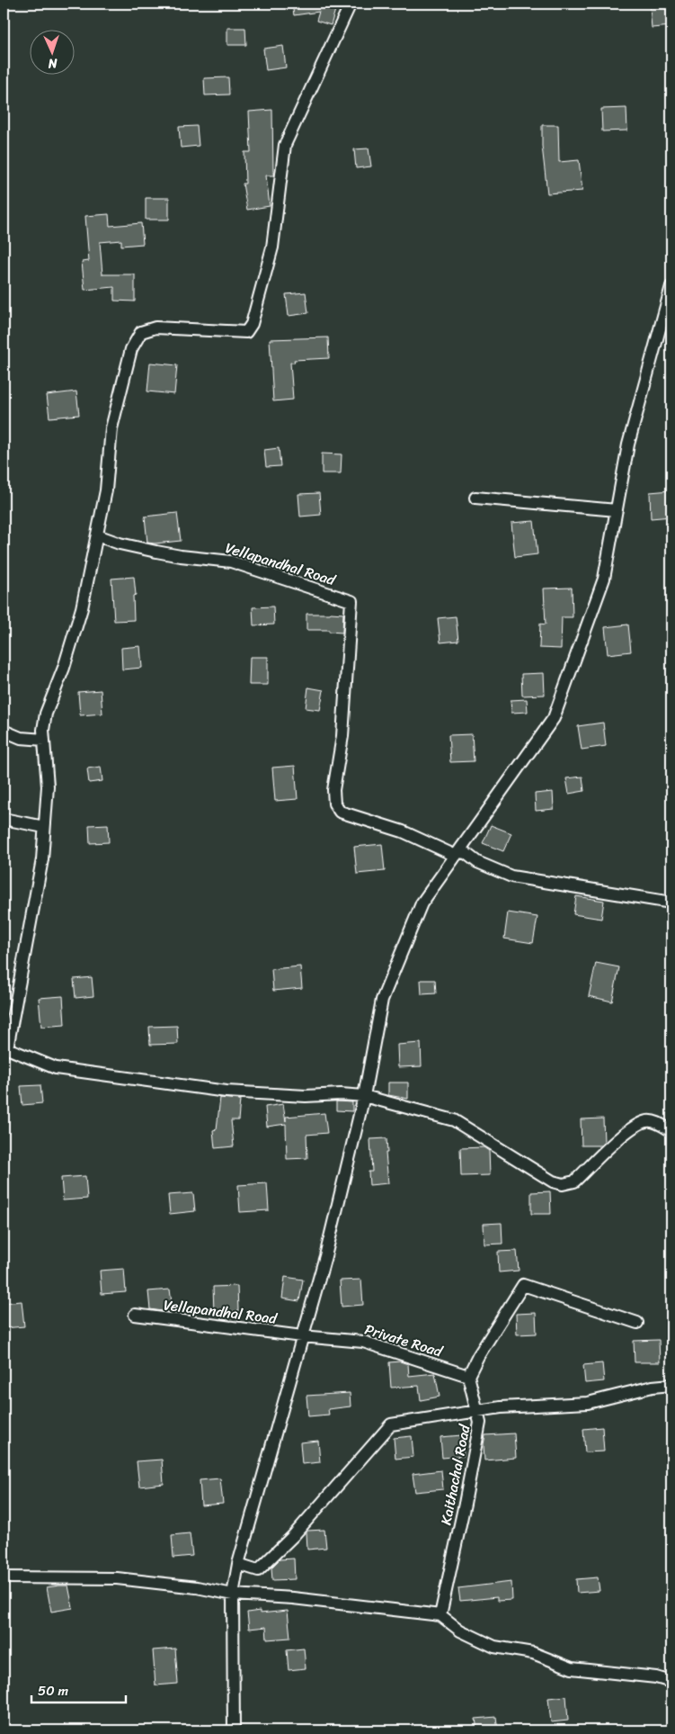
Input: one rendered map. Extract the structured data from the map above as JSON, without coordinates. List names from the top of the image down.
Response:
{
  "streets": {
    "street": ["Vellapandhal Road", "Private Road", "Kaithachal Road"]
  },
  "crossings": [
    ["Vellapandhal Road", "Private Road"],
    ["Private Road", "Kaithachal Road"]
  ],
  "scale_bar": "50 m",
  "north": "bottom"
}
